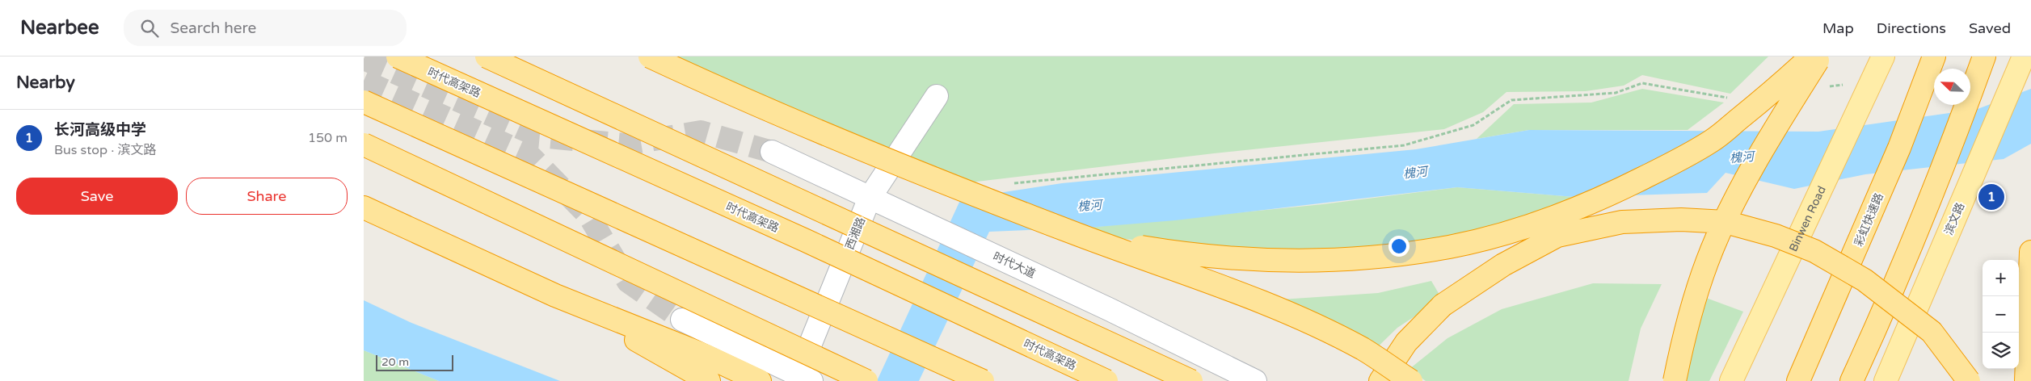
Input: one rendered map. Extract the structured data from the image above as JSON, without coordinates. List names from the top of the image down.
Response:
{
  "streets": {
    "highway": ["时代高架路", "彩虹快速路"],
    "main road": [
      "Binwen Road",
      "滨文路",
      "西湘路",
      "时代大道"
    ]
  },
  "crossings": [
    ["西湘路", "时代大道"]
  ],
  "water": ["槐河"],
  "scale_bar": "20 m",
  "north": "top left",
  "page": {
    "header": "Nearbee",
    "search": "Search here",
    "nav": ["Map", "Directions", "Saved"],
    "heading": "Nearby",
    "list": [
      {
        "mark": "1",
        "name": "长河高级中学",
        "note": "Bus stop · 滨文路",
        "value": "150 m"
      }
    ],
    "buttons": ["Save", "Share"],
    "pins": "1",
    "map_buttons": ["+", "−"],
    "scale": "20 m"
  }
}
